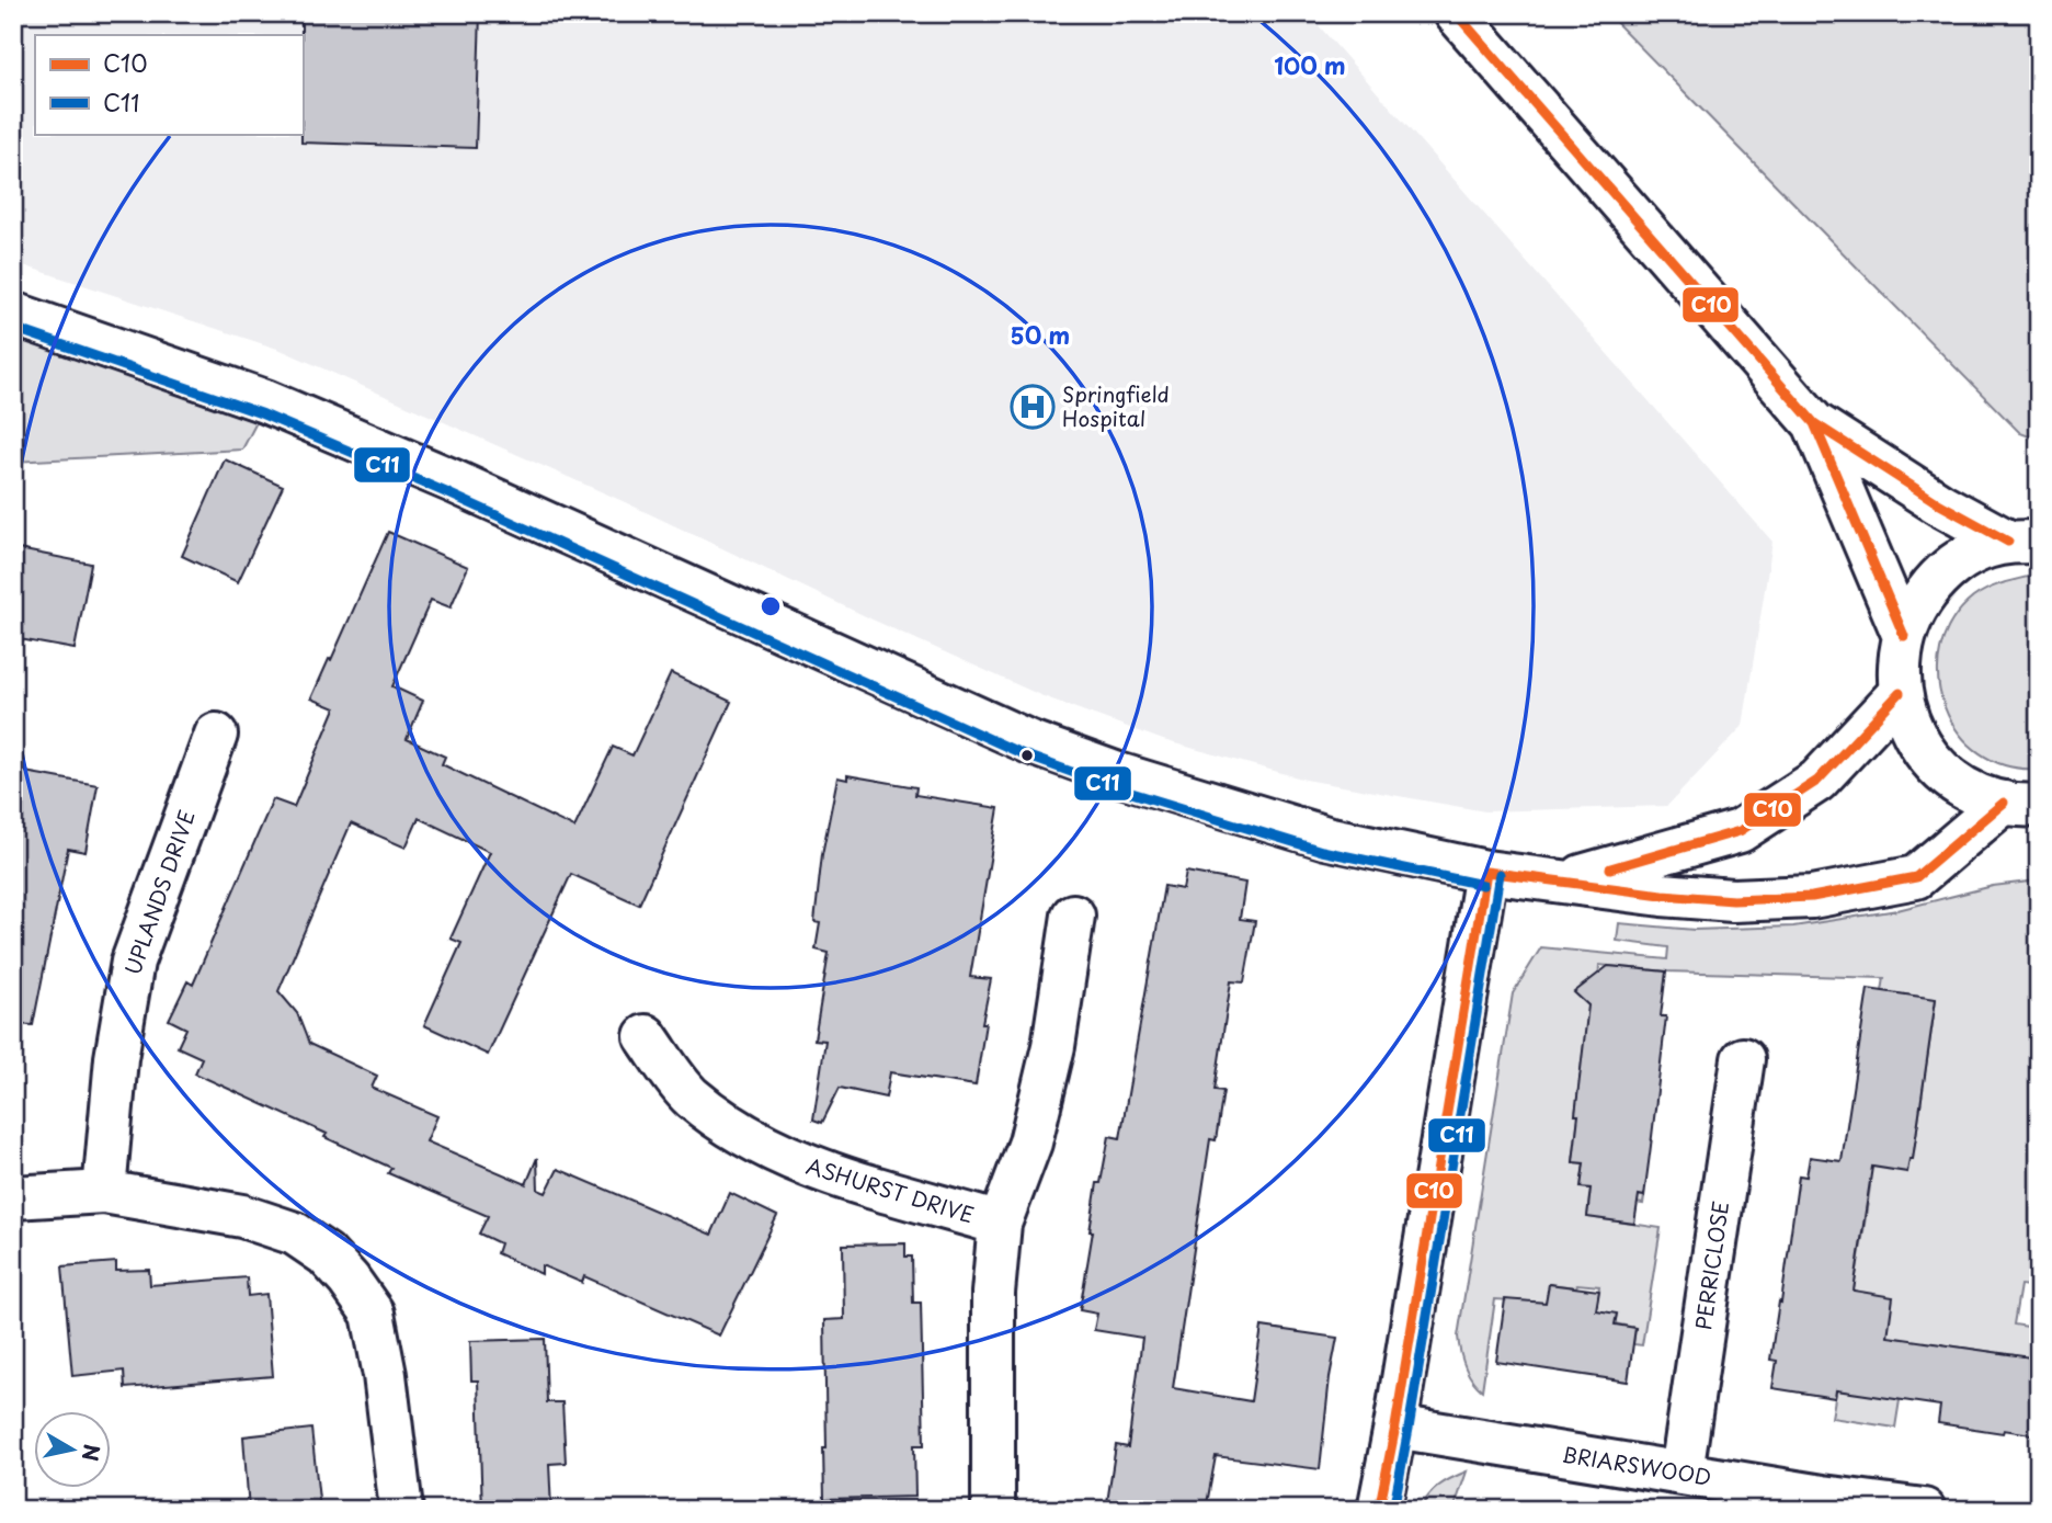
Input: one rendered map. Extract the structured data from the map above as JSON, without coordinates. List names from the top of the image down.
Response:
{
  "streets": {
    "street": [
      "UPLANDS DRIVE",
      "ASHURST DRIVE",
      "PERRICLOSE",
      "BRIARSWOOD"
    ]
  },
  "crossings": [
    ["PERRICLOSE", "BRIARSWOOD"]
  ],
  "places": {
    "hospital": ["Springfield Hospital"]
  },
  "lines": ["transit line C10", "transit line C11"],
  "legend": ["C10", "C11"],
  "north": "right",
  "rings": ["100 m", "50 m"]
}
